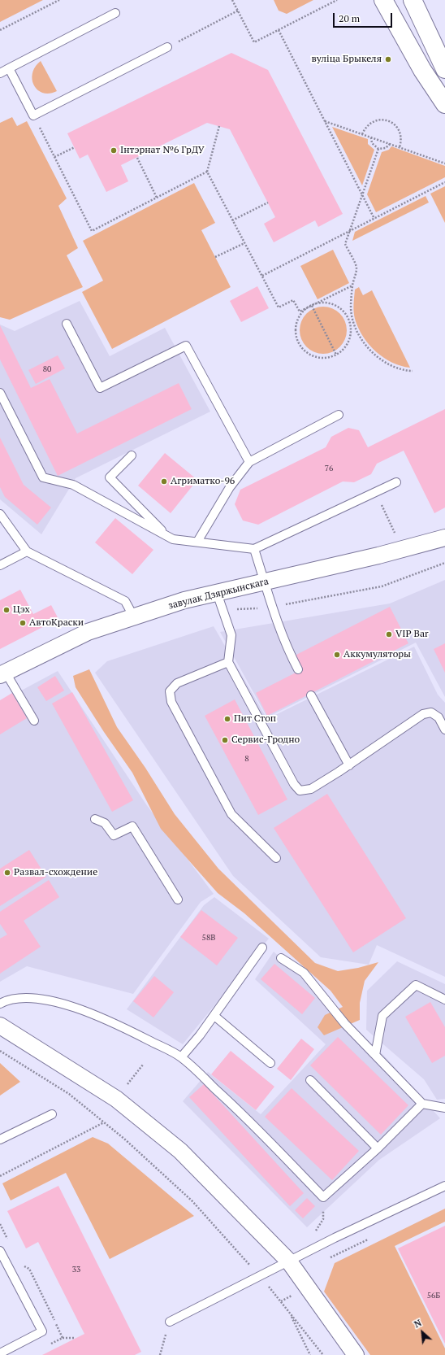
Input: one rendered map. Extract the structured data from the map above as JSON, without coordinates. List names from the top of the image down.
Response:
{
  "streets": {
    "street": ["завулак Дзяржынскага"]
  },
  "places": [
    "вуліца Брыкеля",
    "Інтэрнат №6 ГрДУ",
    "Агриматко-96",
    "Цэх",
    "АвтоКраски",
    "VIP Bar",
    "Аккумуляторы",
    "Пит Стоп",
    "Сервис-Гродно",
    "Развал-схождение"
  ],
  "house_numbers": [
    "80",
    "76",
    "8",
    "58В",
    "33",
    "56Б"
  ],
  "scale_bar": "20 m",
  "north": "top left"
}
